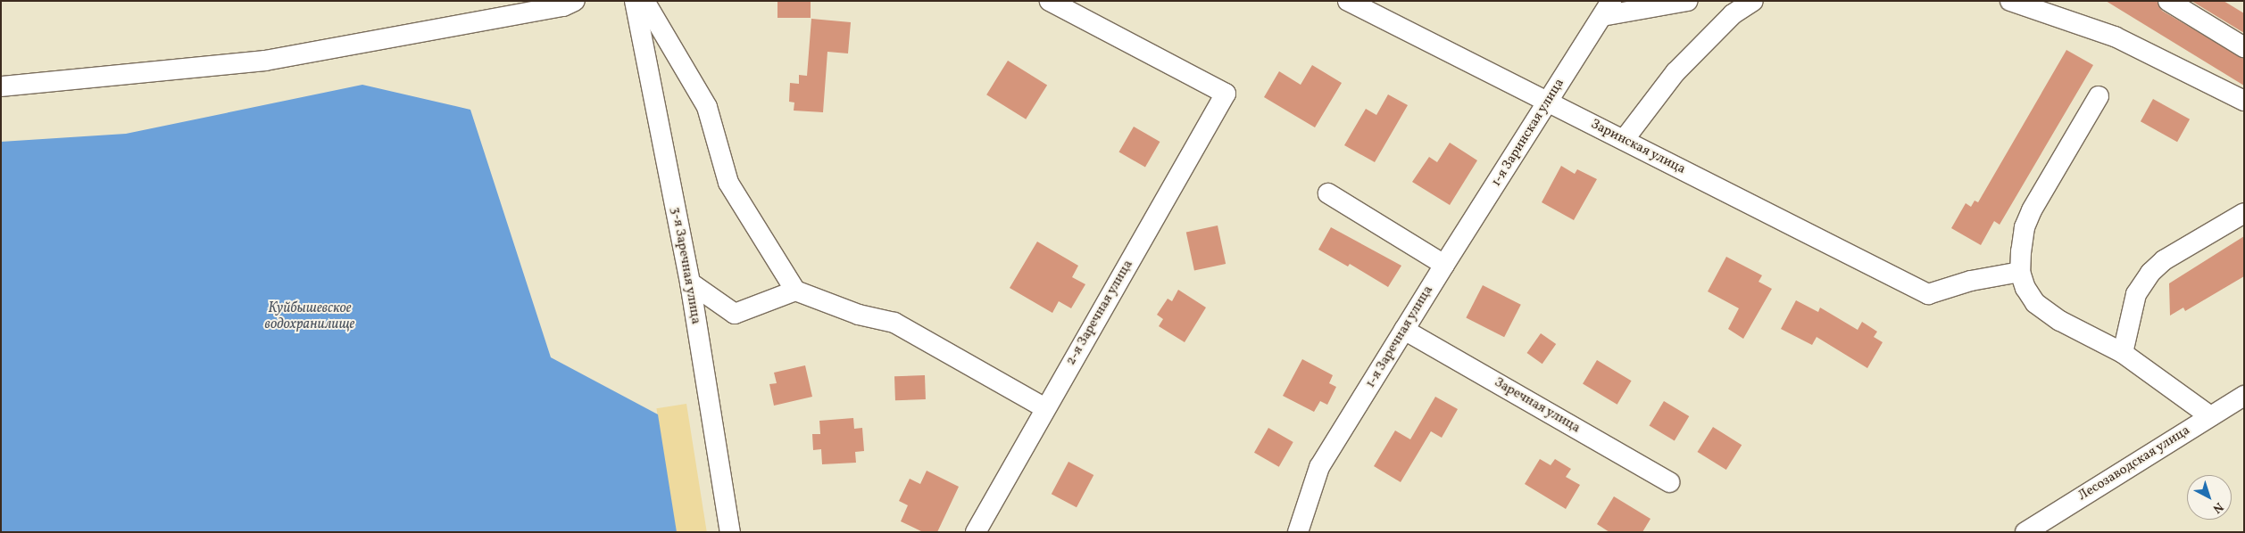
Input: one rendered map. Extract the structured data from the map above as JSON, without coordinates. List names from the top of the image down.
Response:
{
  "streets": {
    "street": [
      "1-я Заринская улица",
      "Заринская улица",
      "3-я Заречная улица",
      "2-я Заречная улица",
      "1-я Заречная улица",
      "Заречная улица",
      "Лесозаводская улица"
    ]
  },
  "crossings": [
    ["1-я Заринская улица", "Заринская улица"],
    ["1-я Заринская улица", "1-я Заречная улица"],
    ["1-я Заречная улица", "Заречная улица"]
  ],
  "water": ["Куйбышевское водохранилище"],
  "north": "bottom right"
}
